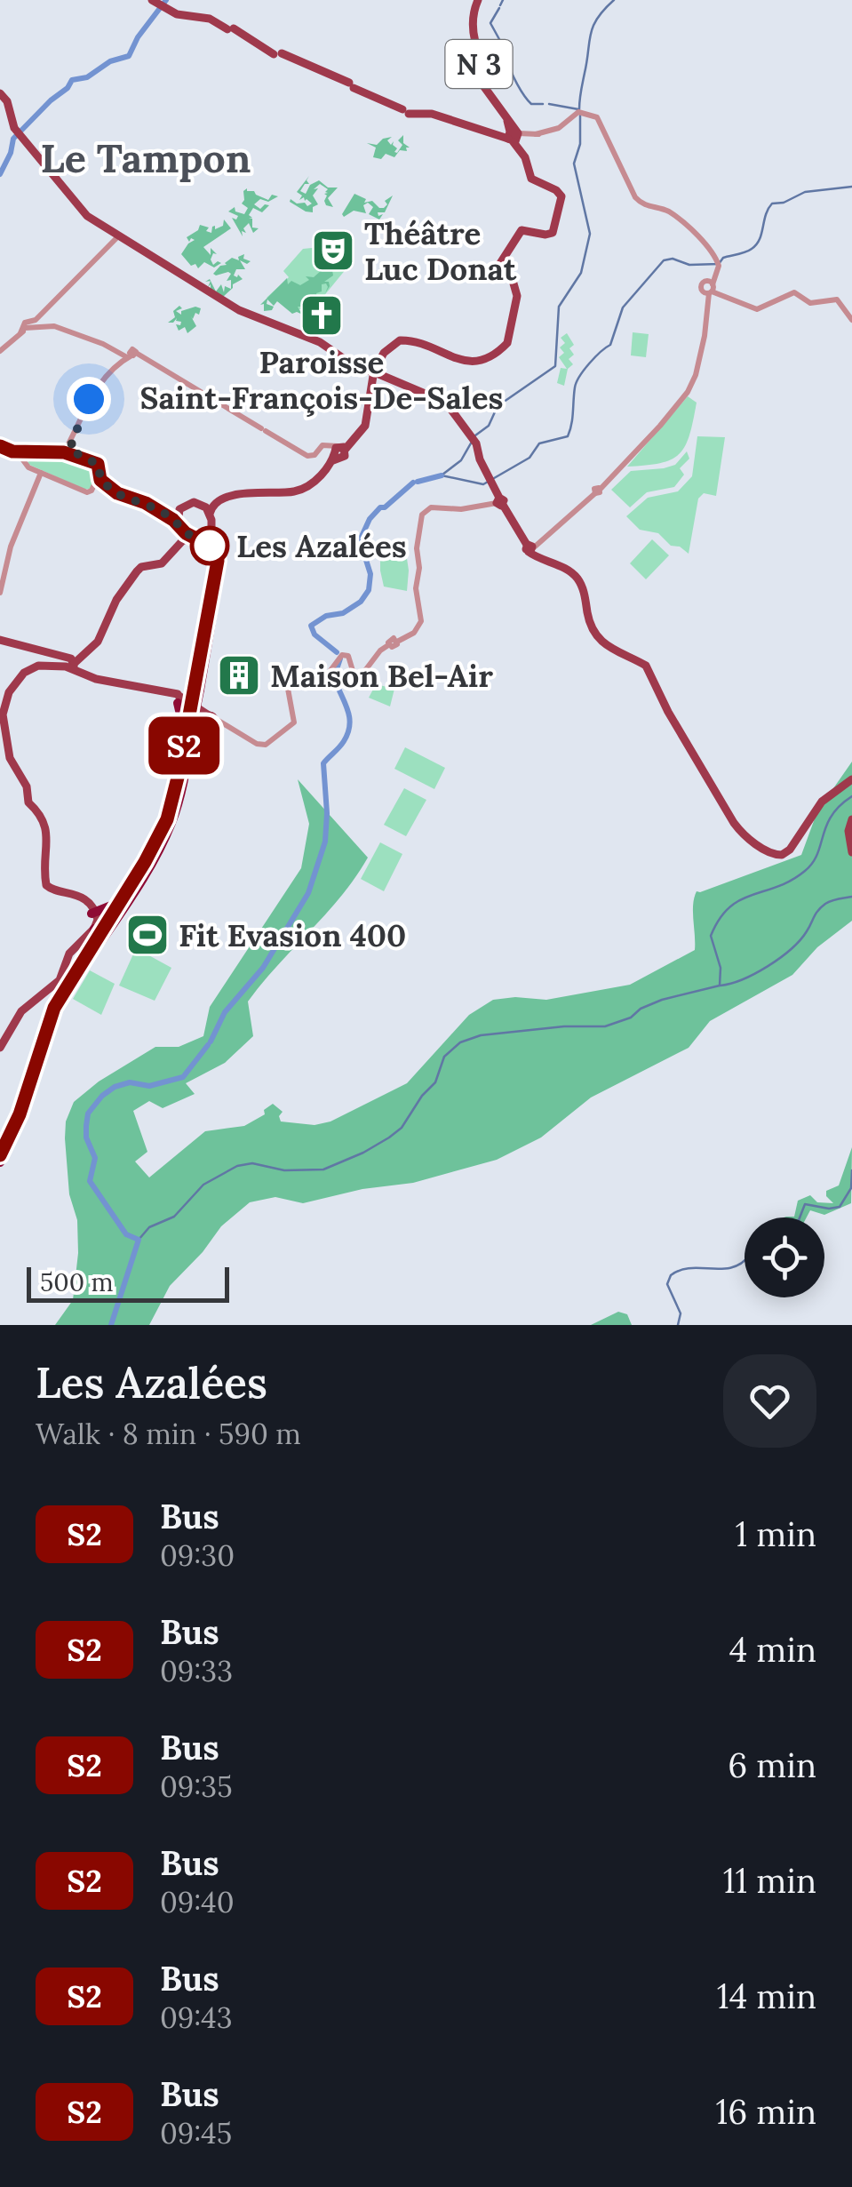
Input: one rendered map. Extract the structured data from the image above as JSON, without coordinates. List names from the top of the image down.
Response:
{
  "streets": {
    "main road": ["N 3"]
  },
  "districts": ["Le Tampon"],
  "places": {
    "theatre": ["Théâtre Luc Donat"],
    "church": ["Paroisse Saint-François-De-Sales"],
    "other": ["Les Azalées"],
    "building": ["Maison Bel-Air"],
    "sports": ["Fit Evasion 400"]
  },
  "lines": ["bus line S2"],
  "scale_bar": "500 m",
  "page": {
    "on_map": "S2",
    "scale": "500 m",
    "heading": ["Les Azalées", "Walk · 8 min · 590 m"],
    "list": [
      {
        "mark": "S2",
        "name": "Bus",
        "note": "09:30",
        "value": "1 min"
      },
      {
        "mark": "S2",
        "name": "Bus",
        "note": "09:33",
        "value": "4 min"
      },
      {
        "mark": "S2",
        "name": "Bus",
        "note": "09:35",
        "value": "6 min"
      },
      {
        "mark": "S2",
        "name": "Bus",
        "note": "09:40",
        "value": "11 min"
      },
      {
        "mark": "S2",
        "name": "Bus",
        "note": "09:43",
        "value": "14 min"
      },
      {
        "mark": "S2",
        "name": "Bus",
        "note": "09:45",
        "value": "16 min"
      }
    ]
  }
}
